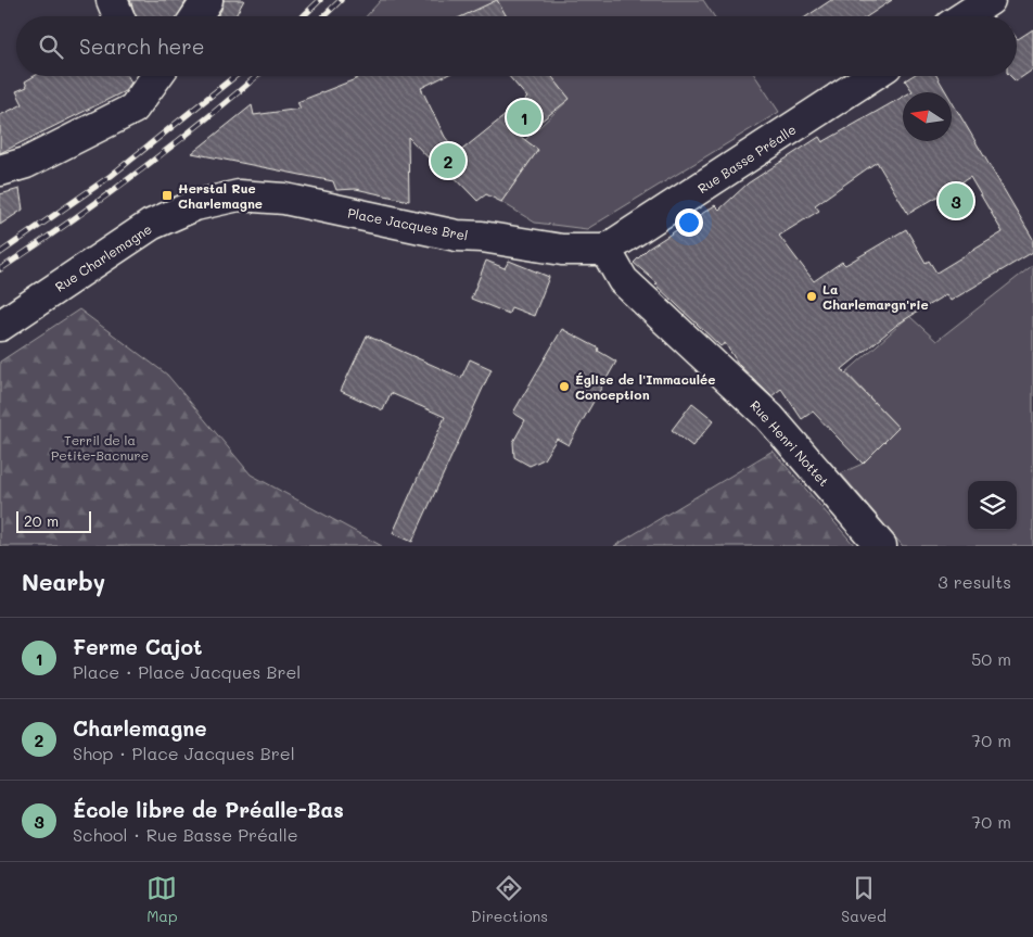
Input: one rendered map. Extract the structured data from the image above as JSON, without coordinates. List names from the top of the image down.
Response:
{
  "streets": {
    "street": [
      "Rue Basse Préalle",
      "Place Jacques Brel",
      "Rue Charlemagne",
      "Rue Henri Nottet"
    ]
  },
  "crossings": [
    ["Rue Basse Préalle", "Place Jacques Brel"],
    ["Rue Basse Préalle", "Rue Henri Nottet"],
    ["Place Jacques Brel", "Rue Charlemagne"],
    ["Place Jacques Brel", "Rue Henri Nottet"]
  ],
  "parks": ["Terril de la Petite-Bacnure"],
  "places": {
    "transit": ["Herstal Rue Charlemagne"],
    "other": ["La Charlemargn'rie", "Église de l'Immaculée Conception"]
  },
  "scale_bar": "20 m",
  "north": "left",
  "page": {
    "search": "Search here",
    "pins": ["1", "2", "3"],
    "scale": "20 m",
    "heading": ["Nearby", "3 results"],
    "list": [
      {
        "mark": "1",
        "name": "Ferme Cajot",
        "note": "Place · Place Jacques Brel",
        "value": "50 m"
      },
      {
        "mark": "2",
        "name": "Charlemagne",
        "note": "Shop · Place Jacques Brel",
        "value": "70 m"
      },
      {
        "mark": "3",
        "name": "École libre de Préalle-Bas",
        "note": "School · Rue Basse Préalle",
        "value": "70 m"
      }
    ],
    "nav": ["Map", "Directions", "Saved"]
  }
}
